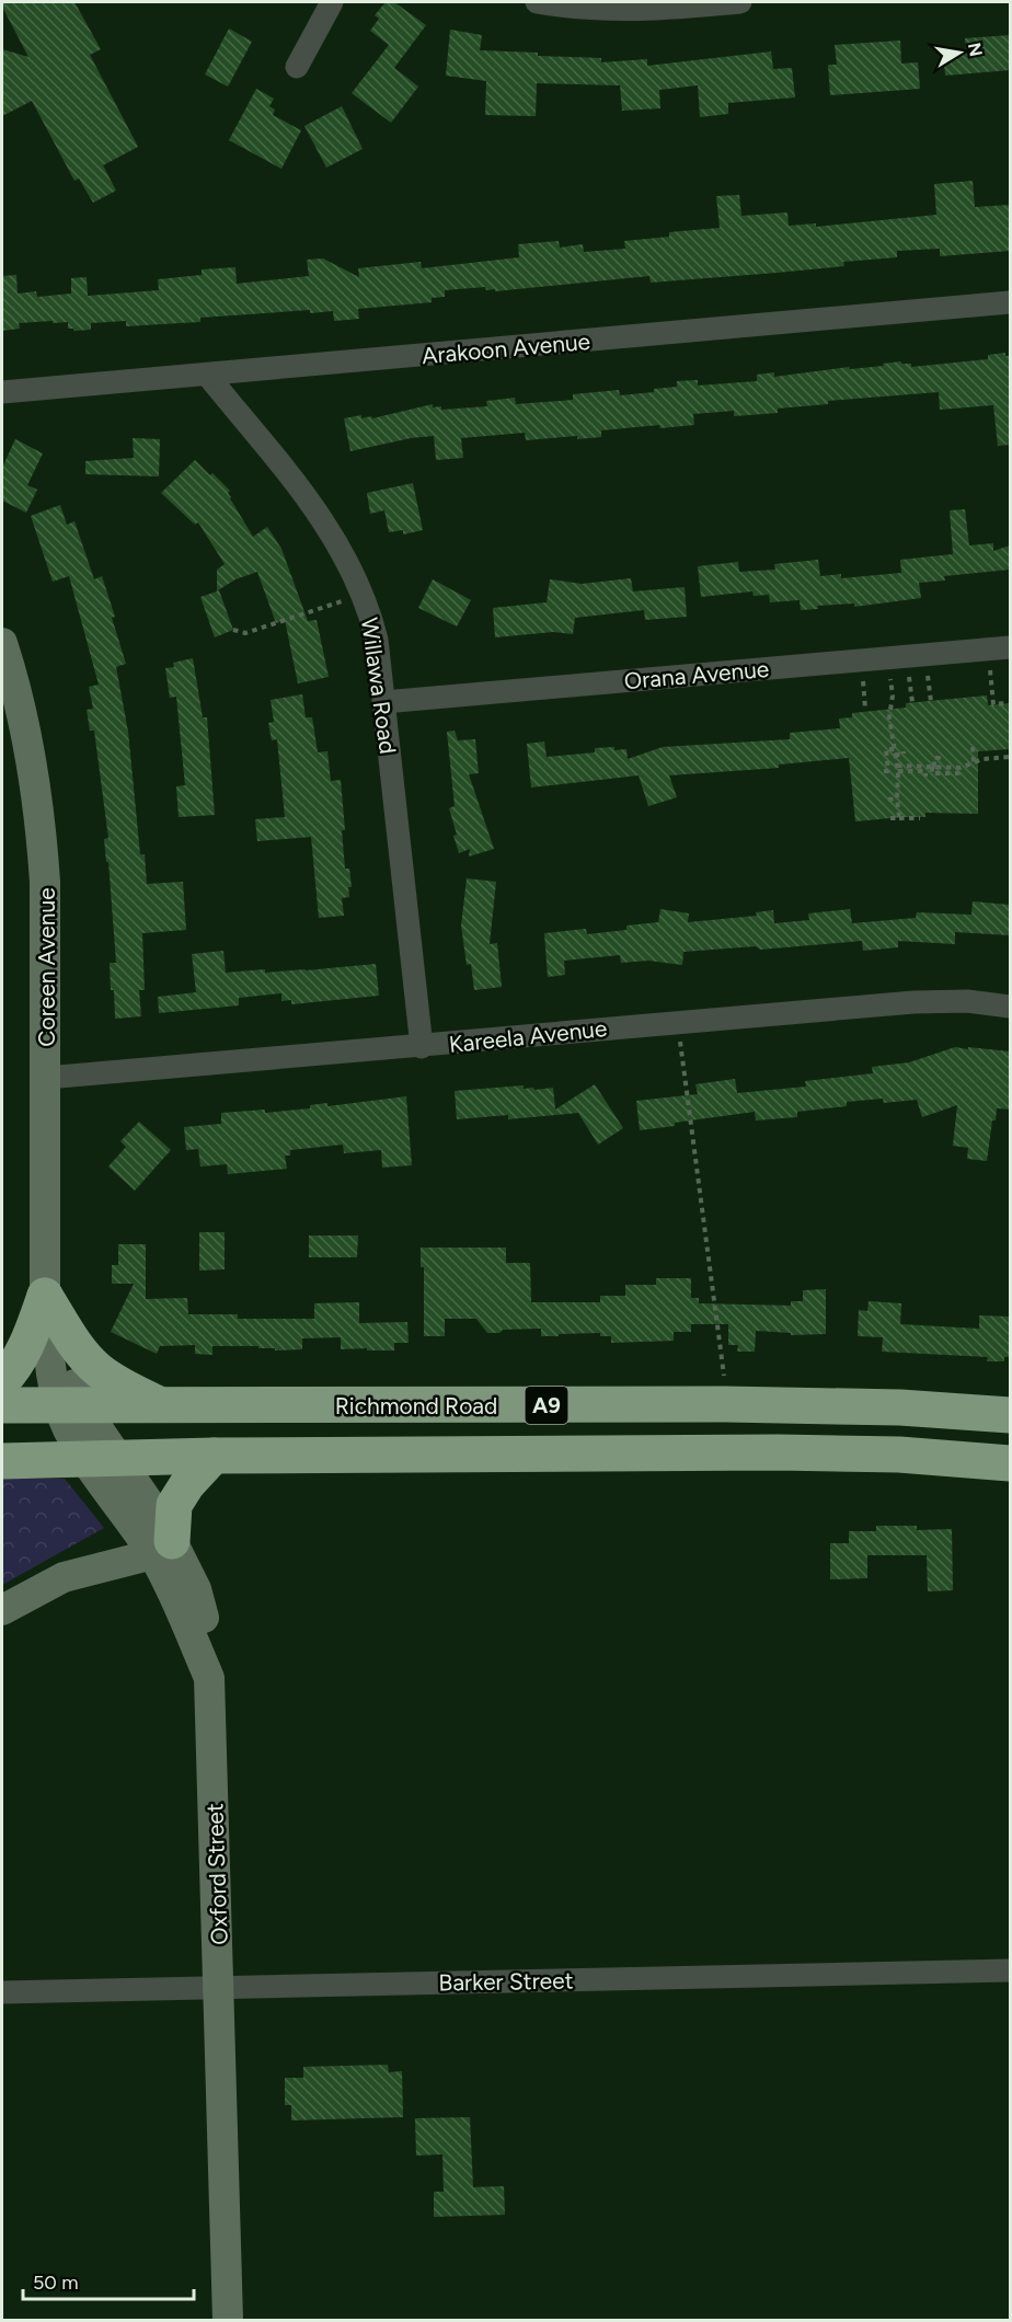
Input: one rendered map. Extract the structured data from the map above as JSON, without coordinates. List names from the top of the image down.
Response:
{
  "streets": {
    "highway": ["Richmond Road", "A9"],
    "street": [
      "Arakoon Avenue",
      "Orana Avenue",
      "Willawa Road",
      "Coreen Avenue",
      "Kareela Avenue",
      "Oxford Street",
      "Barker Street"
    ]
  },
  "crossings": [
    ["Arakoon Avenue", "Willawa Road"],
    ["Orana Avenue", "Willawa Road"],
    ["Willawa Road", "Kareela Avenue"],
    ["Coreen Avenue", "Kareela Avenue"],
    ["Coreen Avenue", "Richmond Road"],
    ["Coreen Avenue", "A9"],
    ["Coreen Avenue", "Oxford Street"],
    ["Richmond Road", "A9"],
    ["Oxford Street", "Barker Street"]
  ],
  "scale_bar": "50 m",
  "north": "right"
}
